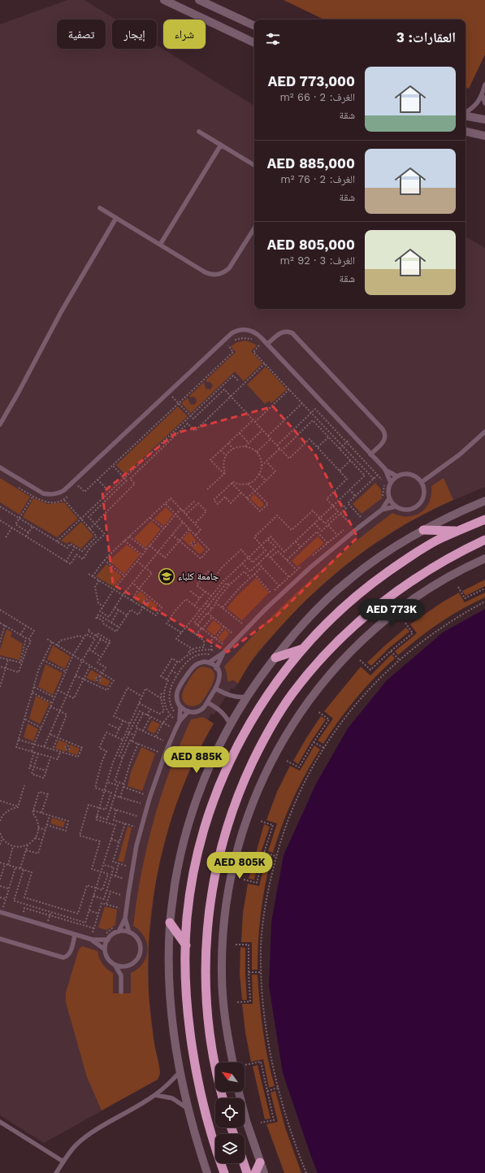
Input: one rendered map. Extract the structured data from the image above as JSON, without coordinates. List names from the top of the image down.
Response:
{
  "places": {
    "school or university": ["جامعة كلباء"]
  },
  "north": "top left",
  "page": {
    "chip": ["شراء", "إيجار", "تصفية"],
    "heading": "العقارات: 3",
    "list": [
      {
        "name": "AED 773,000",
        "note": "الغرف: 2 · 66 m² · شقة"
      },
      {
        "name": "AED 885,000",
        "note": "الغرف: 2 · 76 m² · شقة"
      },
      {
        "name": "AED 805,000",
        "note": "الغرف: 3 · 92 m² · شقة"
      }
    ],
    "price": ["AED 773K", "AED 885K", "AED 805K"]
  }
}
